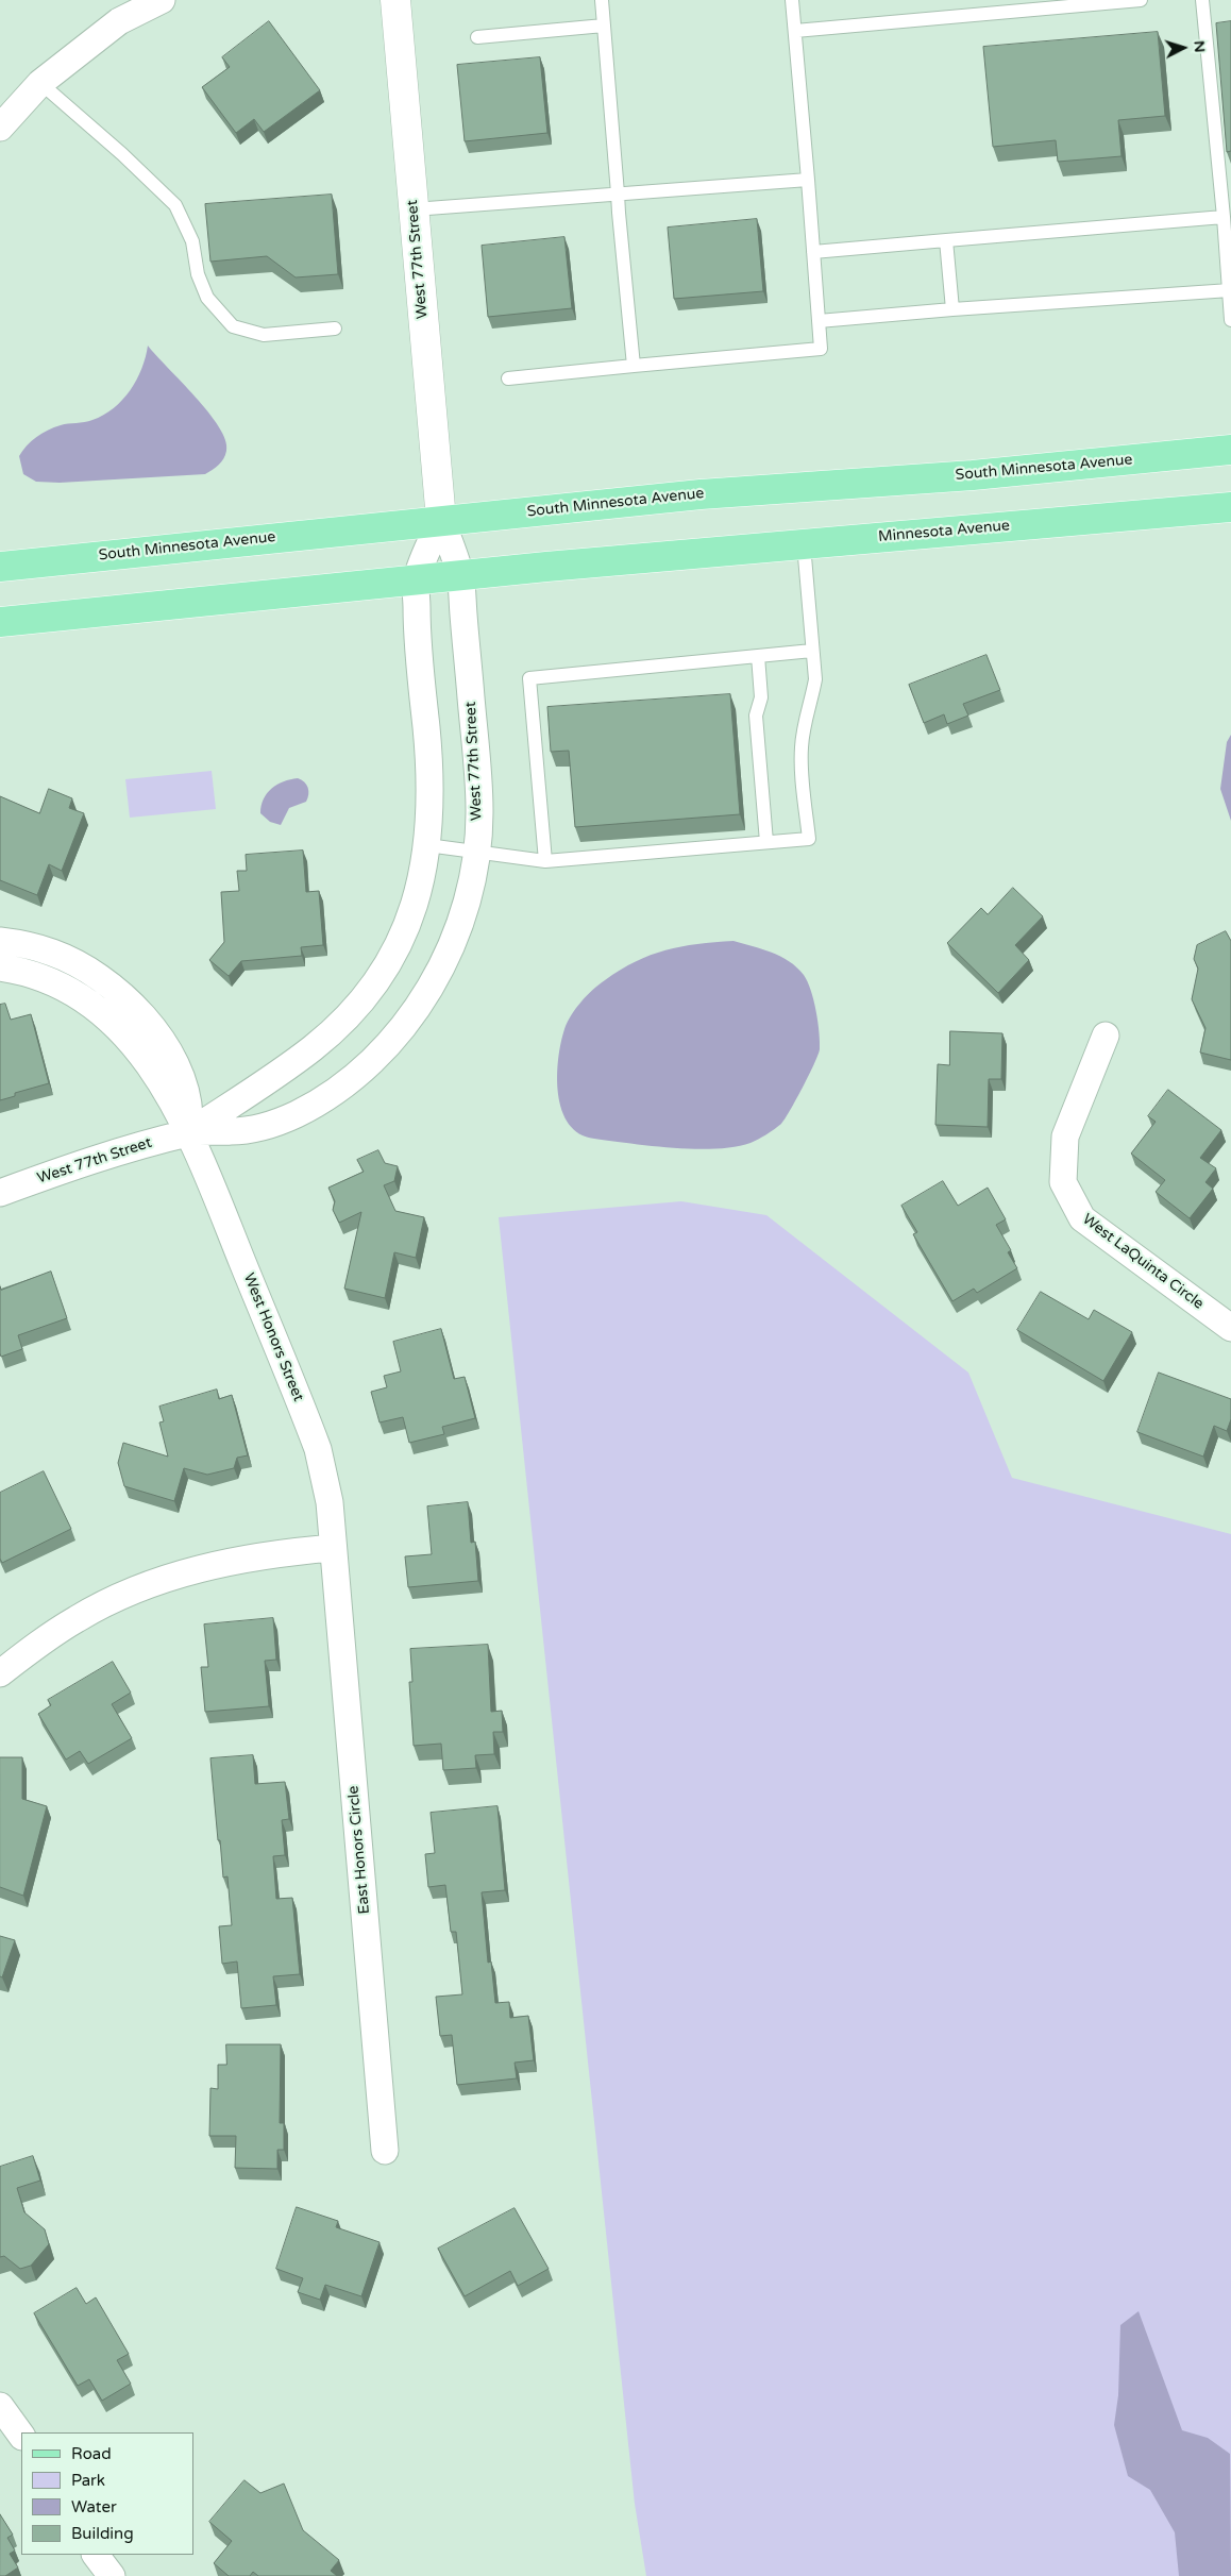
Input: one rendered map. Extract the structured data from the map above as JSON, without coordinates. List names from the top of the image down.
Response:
{
  "streets": {
    "main road": ["South Minnesota Avenue", "Minnesota Avenue"],
    "street": [
      "West 77th Street",
      "West LaQuinta Circle",
      "West Honors Street",
      "East Honors Circle"
    ]
  },
  "crossings": [
    ["West 77th Street", "South Minnesota Avenue"],
    ["West 77th Street", "West Honors Street"],
    ["West Honors Street", "East Honors Circle"]
  ],
  "legend": [
    "Road",
    "Park",
    "Water",
    "Building"
  ],
  "north": "right"
}
